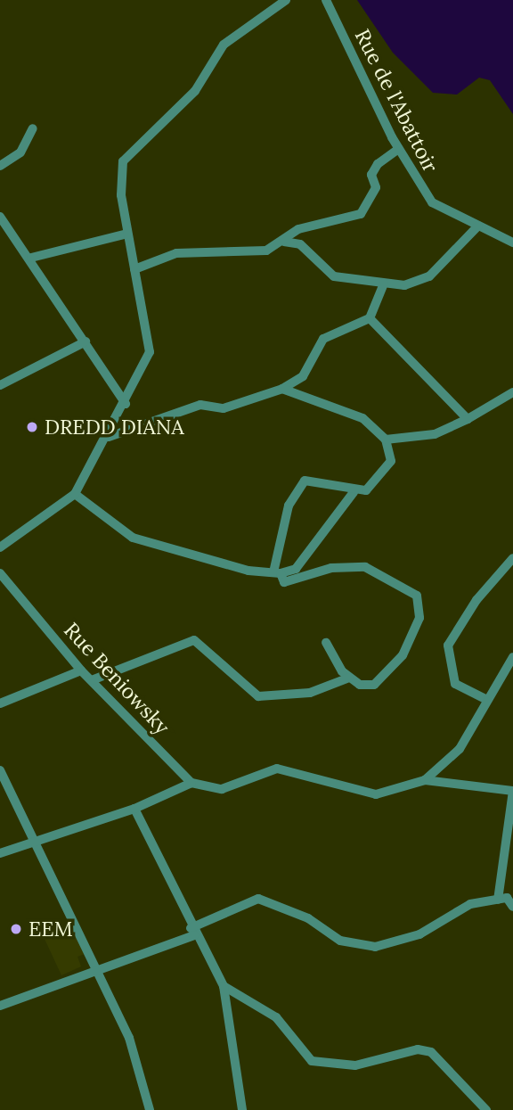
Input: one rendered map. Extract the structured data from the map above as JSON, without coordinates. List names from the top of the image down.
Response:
{
  "streets": {
    "street": ["Rue de l'Abattoir", "Rue Beniowsky"]
  },
  "places": ["DREDD DIANA", "EEM"]
}
